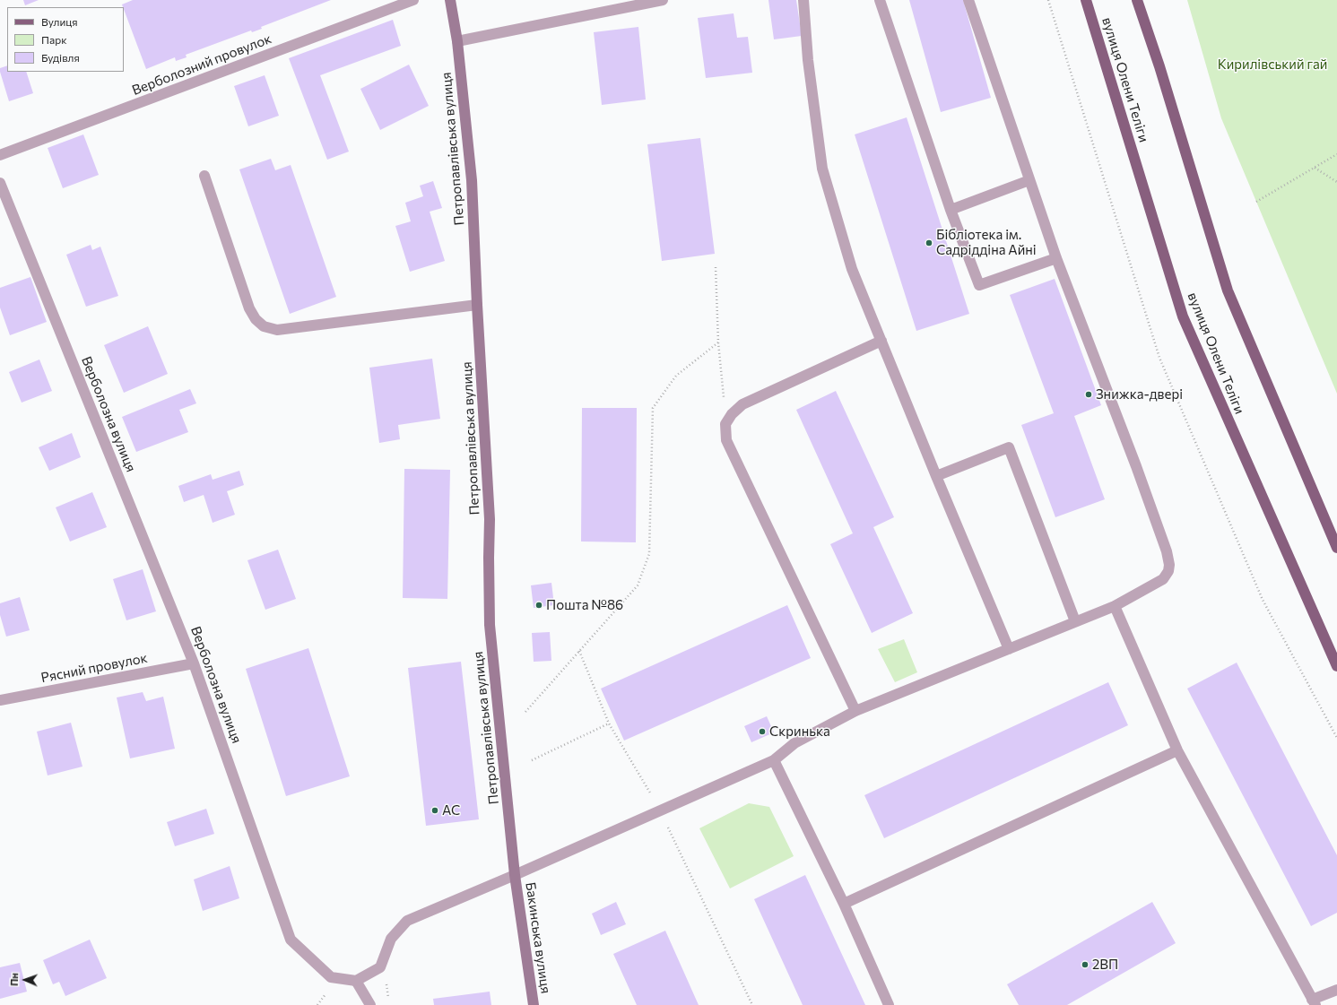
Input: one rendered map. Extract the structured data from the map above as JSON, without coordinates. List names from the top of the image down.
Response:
{
  "streets": {
    "main road": ["вулиця Олени Теліги"],
    "street": [
      "Верболозний провулок",
      "Петропавлівська вулиця",
      "Верболозна вулиця",
      "Рясний провулок",
      "Бакинська вулиця"
    ]
  },
  "crossings": [
    ["Петропавлівська вулиця", "Бакинська вулиця"],
    ["Верболозна вулиця", "Рясний провулок"]
  ],
  "parks": ["Кирилівський гай"],
  "places": [
    "Бібліотека ім. Садріддіна Айні",
    "Знижка-двері",
    "Пошта №86",
    "Скринька",
    "АС",
    "2ВП"
  ],
  "legend": ["Вулиця", "Парк", "Будівля"],
  "north": "left"
}
